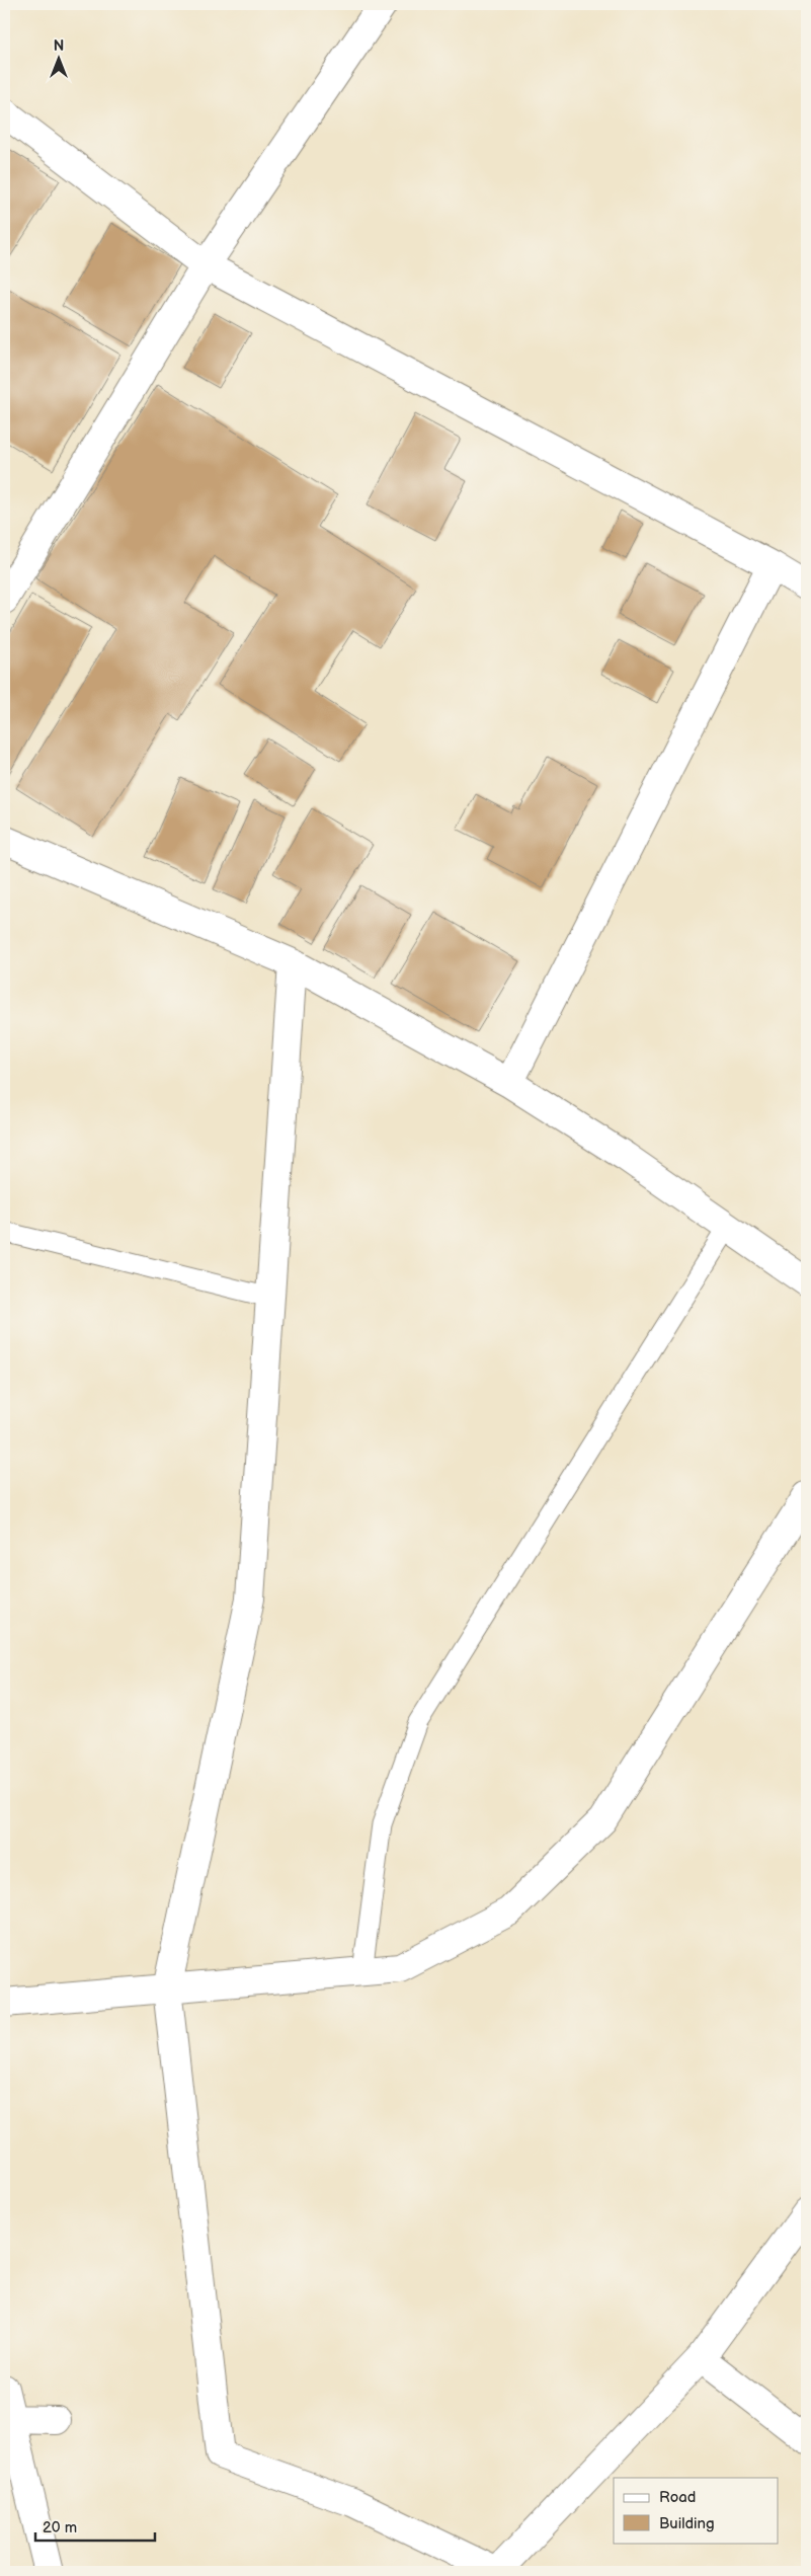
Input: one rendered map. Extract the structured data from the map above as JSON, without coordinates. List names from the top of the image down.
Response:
{
  "legend": ["Road", "Building"],
  "scale_bar": "20 m",
  "north": "top"
}
